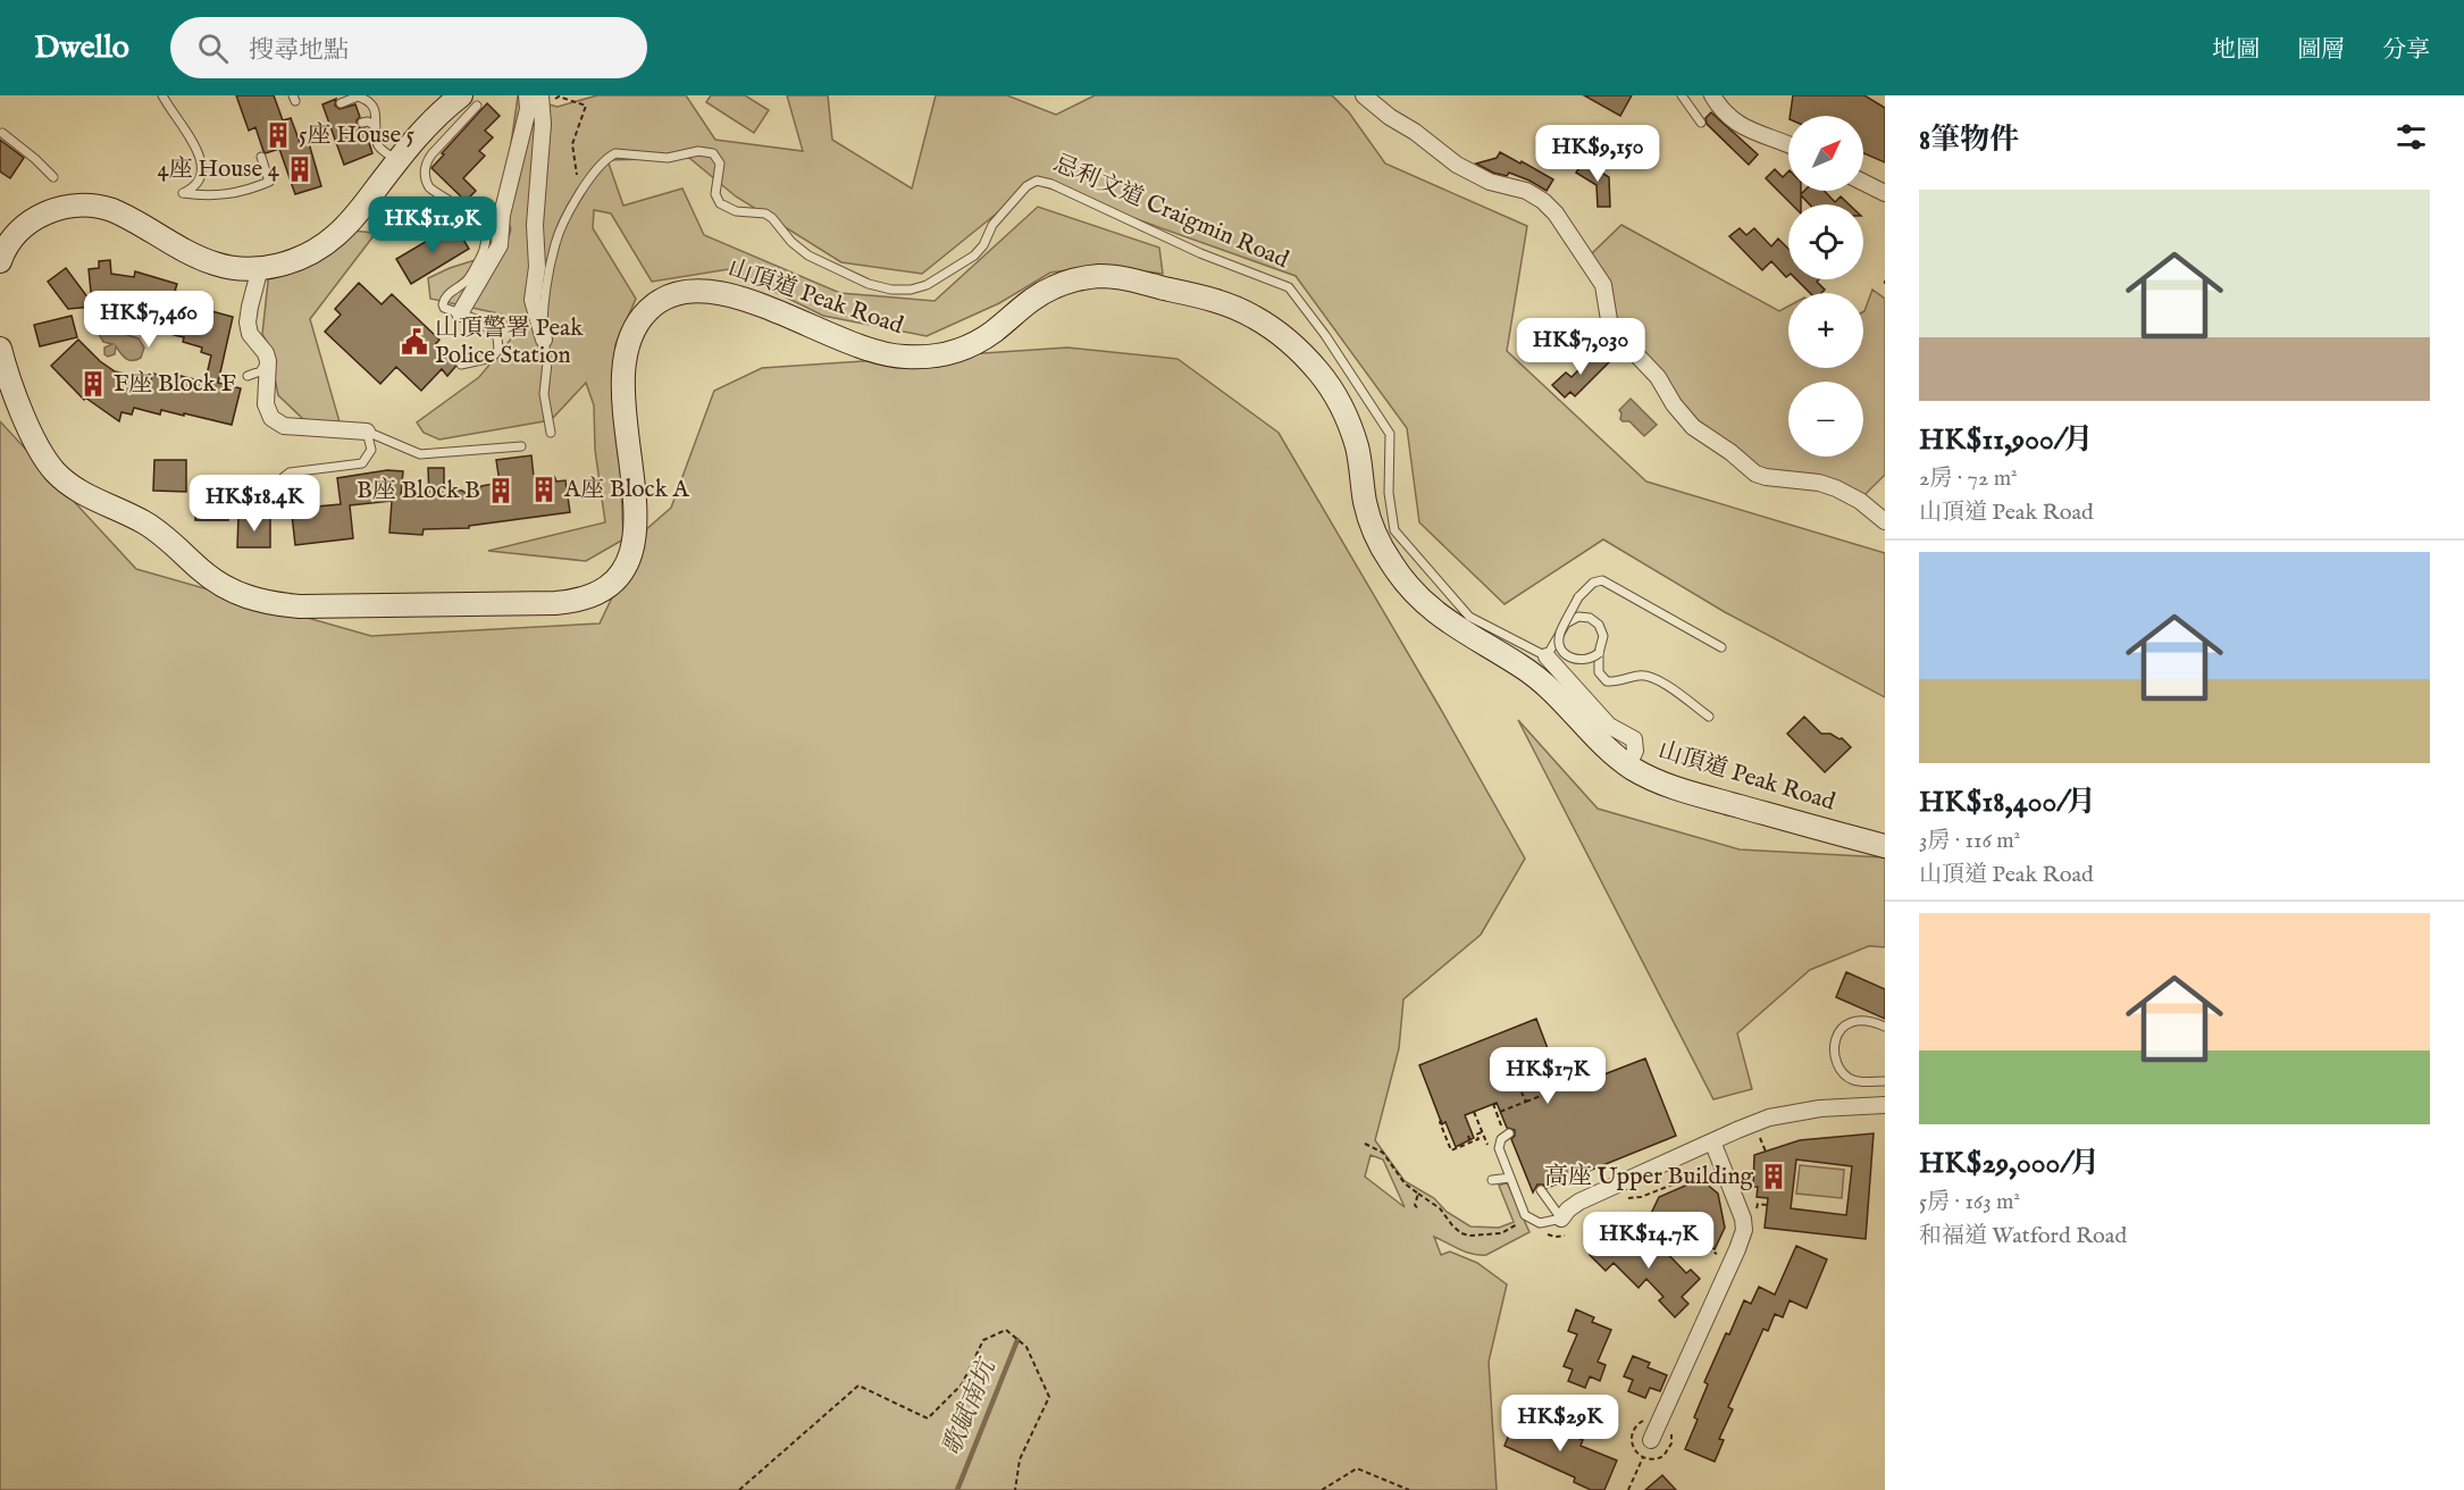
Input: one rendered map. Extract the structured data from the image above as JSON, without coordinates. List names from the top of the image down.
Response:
{
  "streets": {
    "main road": ["山頂道 Peak Road"],
    "street": ["忌利文道 Craigmin Road"]
  },
  "crossings": [
    ["忌利文道 Craigmin Road", "山頂道 Peak Road"]
  ],
  "water": ["歌賦南坑"],
  "places": {
    "building": [
      "5座 House 5",
      "4座 House 4",
      "F座 Block F",
      "A座 Block A",
      "B座 Block B",
      "高座 Upper Building"
    ],
    "public building": ["山頂警署 Peak Police Station"]
  },
  "north": "top right",
  "page": {
    "header": "Dwello",
    "search": "搜尋地點",
    "nav": ["地圖", "圖層", "分享"],
    "heading": "8筆物件",
    "map_buttons": ["+", "−"],
    "price": [
      "HK$9,150",
      "HK$11.9K",
      "HK$7,460",
      "HK$7,030",
      "HK$18.4K",
      "HK$17K",
      "HK$14.7K",
      "HK$29K"
    ],
    "list": [
      {
        "name": "HK$11,900/月",
        "note": "2房 · 72 m² · 山頂道 Peak Road"
      },
      {
        "name": "HK$18,400/月",
        "note": "3房 · 116 m² · 山頂道 Peak Road"
      },
      {
        "name": "HK$29,000/月",
        "note": "5房 · 163 m² · 和福道 Watford Road"
      }
    ]
  }
}
